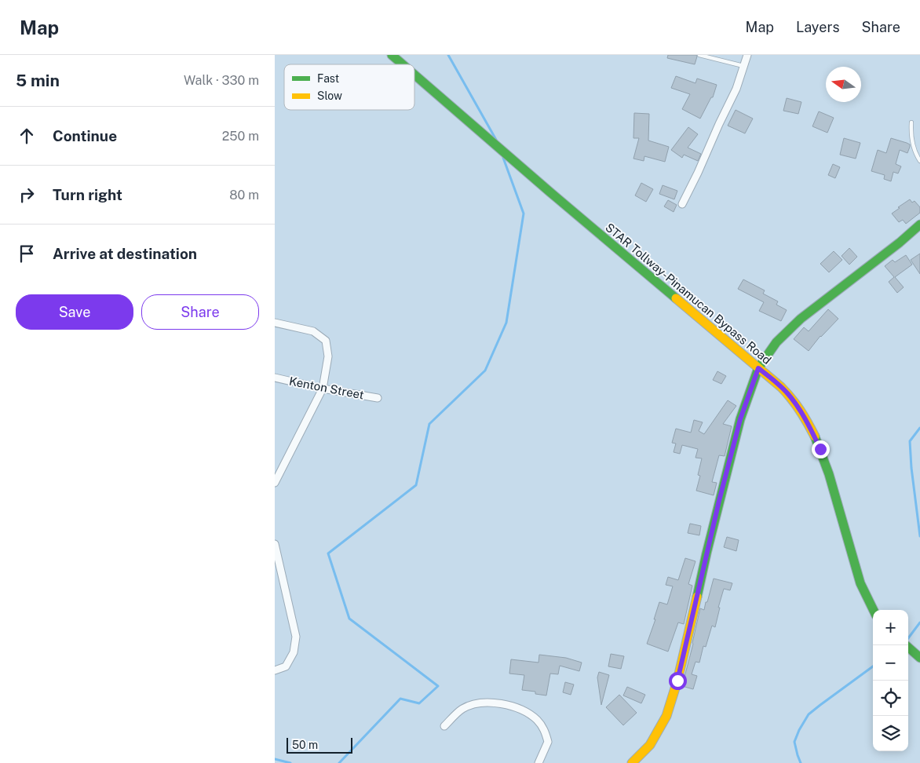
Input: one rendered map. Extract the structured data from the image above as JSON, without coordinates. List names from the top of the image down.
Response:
{
  "streets": {
    "main road": ["STAR Tollway-Pinamucan Bypass Road"],
    "street": ["Kenton Street"]
  },
  "legend": ["Fast", "Slow"],
  "scale_bar": "50 m",
  "north": "left",
  "page": {
    "header": "Map",
    "nav": ["Map", "Layers", "Share"],
    "heading": ["5 min", "Walk · 330 m"],
    "list": [
      ["Continue", "250 m"],
      ["Turn right", "80 m"],
      "Arrive at destination"
    ],
    "buttons": ["Save", "Share"],
    "map_buttons": ["+", "−"],
    "scale": "50 m"
  }
}
